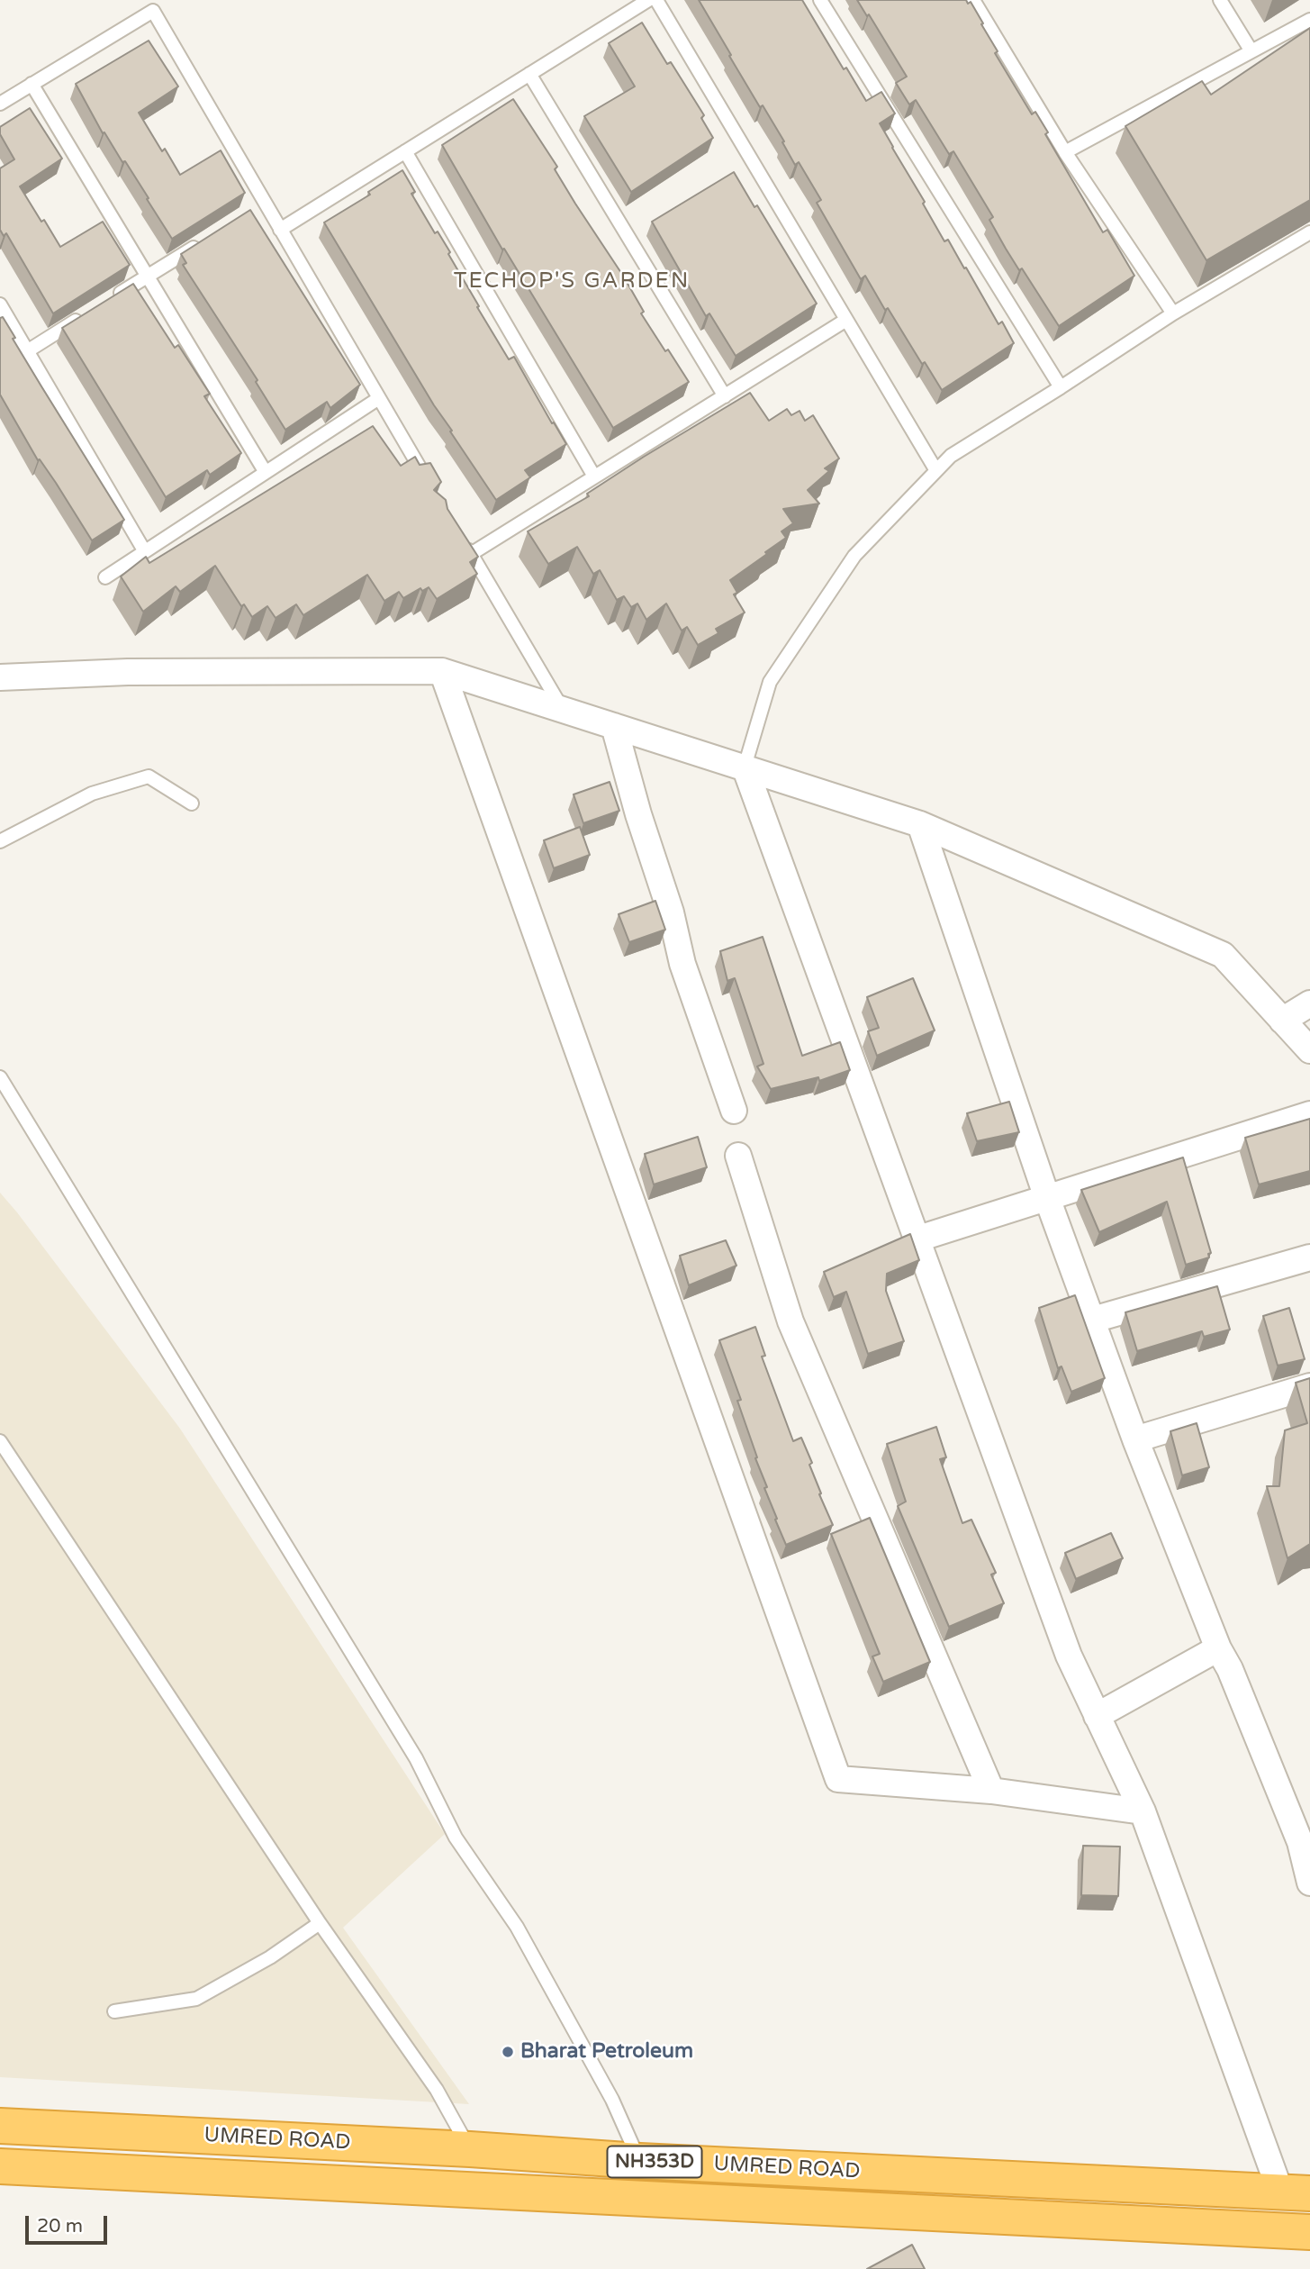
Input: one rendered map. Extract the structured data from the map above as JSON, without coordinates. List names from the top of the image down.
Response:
{
  "streets": {
    "highway": ["UMRED ROAD", "NH353D"]
  },
  "districts": ["TECHOP'S GARDEN"],
  "places": ["Bharat Petroleum"],
  "scale_bar": "20 m"
}
